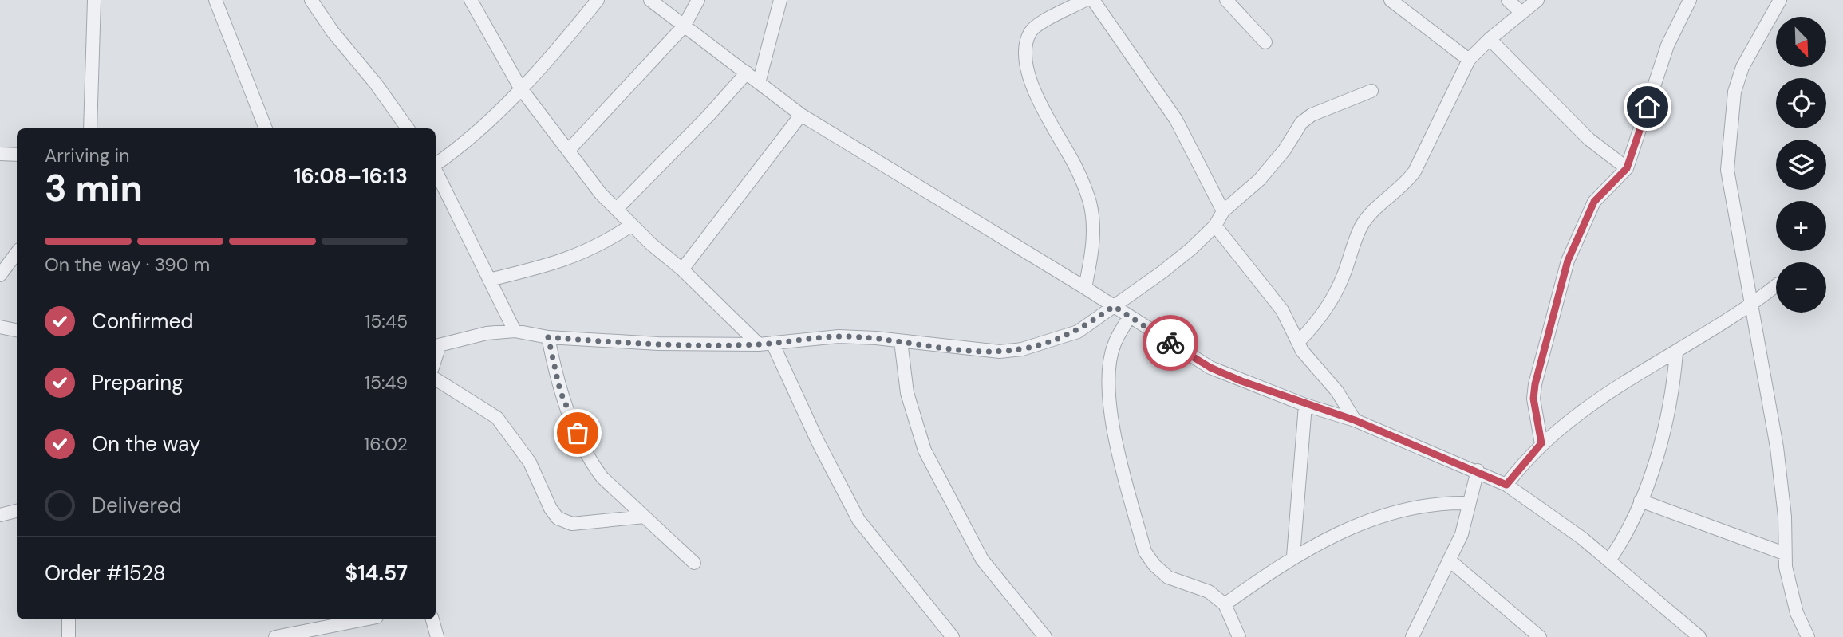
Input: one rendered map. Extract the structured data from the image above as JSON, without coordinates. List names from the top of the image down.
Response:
{
  "north": "bottom right",
  "page": {
    "map_buttons": ["+", "−"],
    "heading": ["3 min", "Arriving in", "16:08–16:13"],
    "panel": ["Order #1528", "$14.57"],
    "bar": "On the way · 390 m",
    "list": [
      ["Confirmed", "15:45"],
      ["Preparing", "15:49"],
      ["On the way", "16:02"],
      "Delivered"
    ]
  }
}
